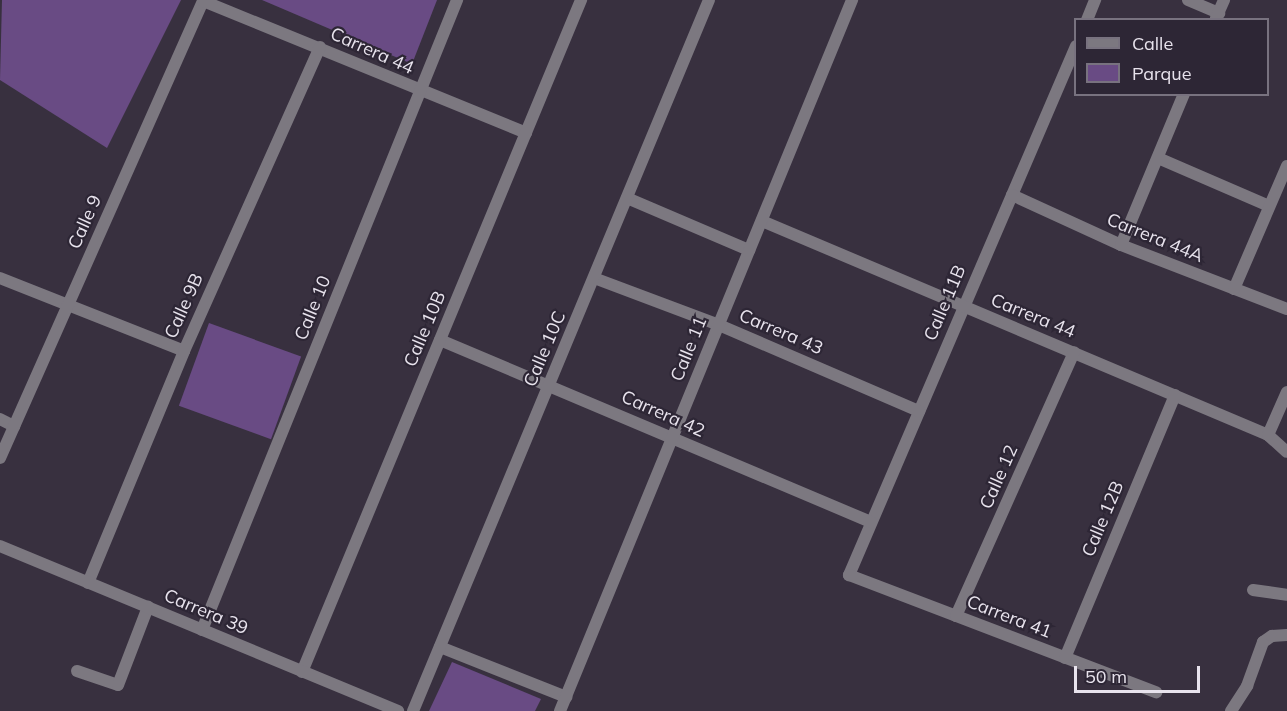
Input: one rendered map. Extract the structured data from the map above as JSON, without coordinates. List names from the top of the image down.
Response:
{
  "streets": {
    "street": [
      "Carrera 44",
      "Calle 9",
      "Carrera 44A",
      "Calle 11B",
      "Calle 9B",
      "Calle 10",
      "Calle 10B",
      "Carrera 43",
      "Calle 10C",
      "Calle 11",
      "Carrera 42",
      "Calle 12",
      "Calle 12B",
      "Carrera 39",
      "Carrera 41"
    ]
  },
  "crossings": [
    ["Carrera 44", "Calle 9"],
    ["Carrera 44", "Calle 11B"],
    ["Carrera 44", "Calle 9B"],
    ["Carrera 44", "Calle 10"],
    ["Carrera 44", "Calle 10B"],
    ["Carrera 44", "Calle 11"],
    ["Carrera 44", "Calle 12"],
    ["Carrera 44", "Calle 12B"],
    ["Carrera 44A", "Calle 11B"],
    ["Calle 11B", "Carrera 43"],
    ["Calle 11B", "Carrera 42"],
    ["Calle 11B", "Carrera 41"],
    ["Calle 9B", "Carrera 39"],
    ["Calle 10", "Carrera 39"],
    ["Calle 10B", "Carrera 42"],
    ["Calle 10B", "Carrera 39"],
    ["Carrera 43", "Calle 10C"],
    ["Carrera 43", "Calle 11"],
    ["Calle 10C", "Carrera 42"],
    ["Calle 11", "Carrera 42"],
    ["Calle 12", "Carrera 41"],
    ["Calle 12B", "Carrera 41"]
  ],
  "legend": ["Calle", "Parque"],
  "scale_bar": "50 m"
}
